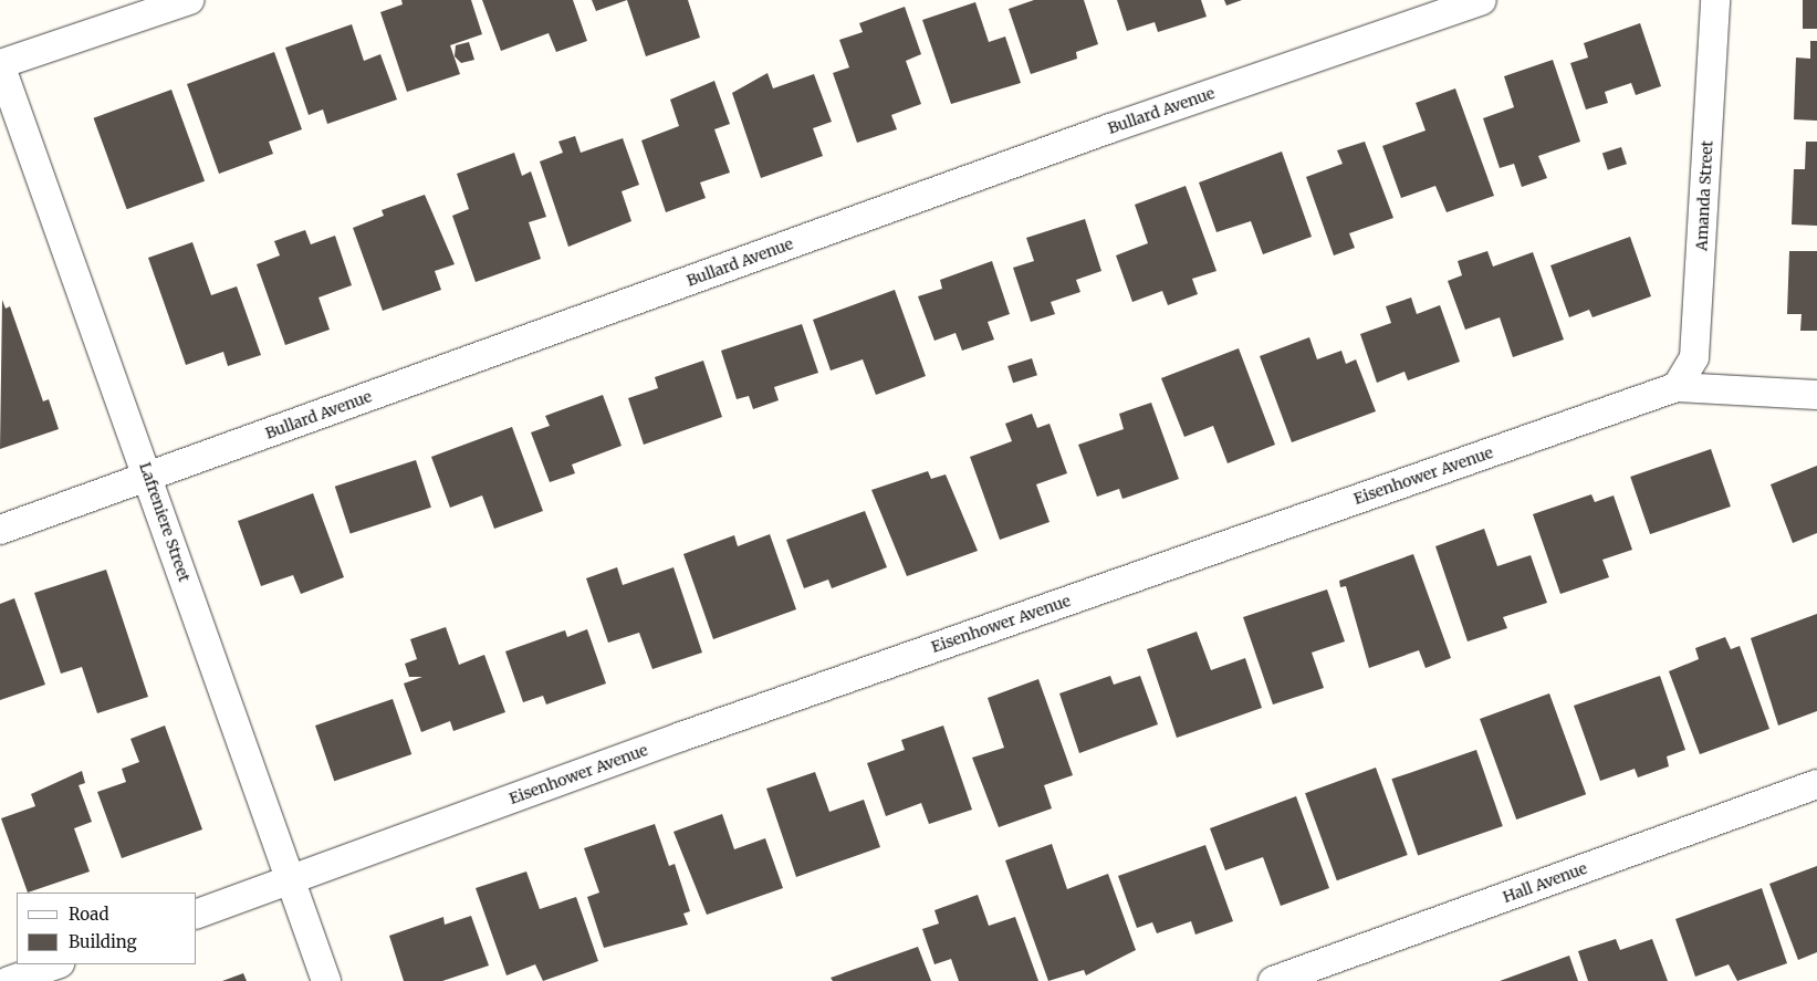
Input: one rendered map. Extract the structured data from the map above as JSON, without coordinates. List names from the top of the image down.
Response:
{
  "streets": {
    "street": [
      "Bullard Avenue",
      "Amanda Street",
      "Eisenhower Avenue",
      "Lafreniere Street",
      "Hall Avenue"
    ]
  },
  "crossings": [
    ["Bullard Avenue", "Lafreniere Street"],
    ["Amanda Street", "Eisenhower Avenue"],
    ["Eisenhower Avenue", "Lafreniere Street"]
  ],
  "legend": ["Road", "Building"]
}
